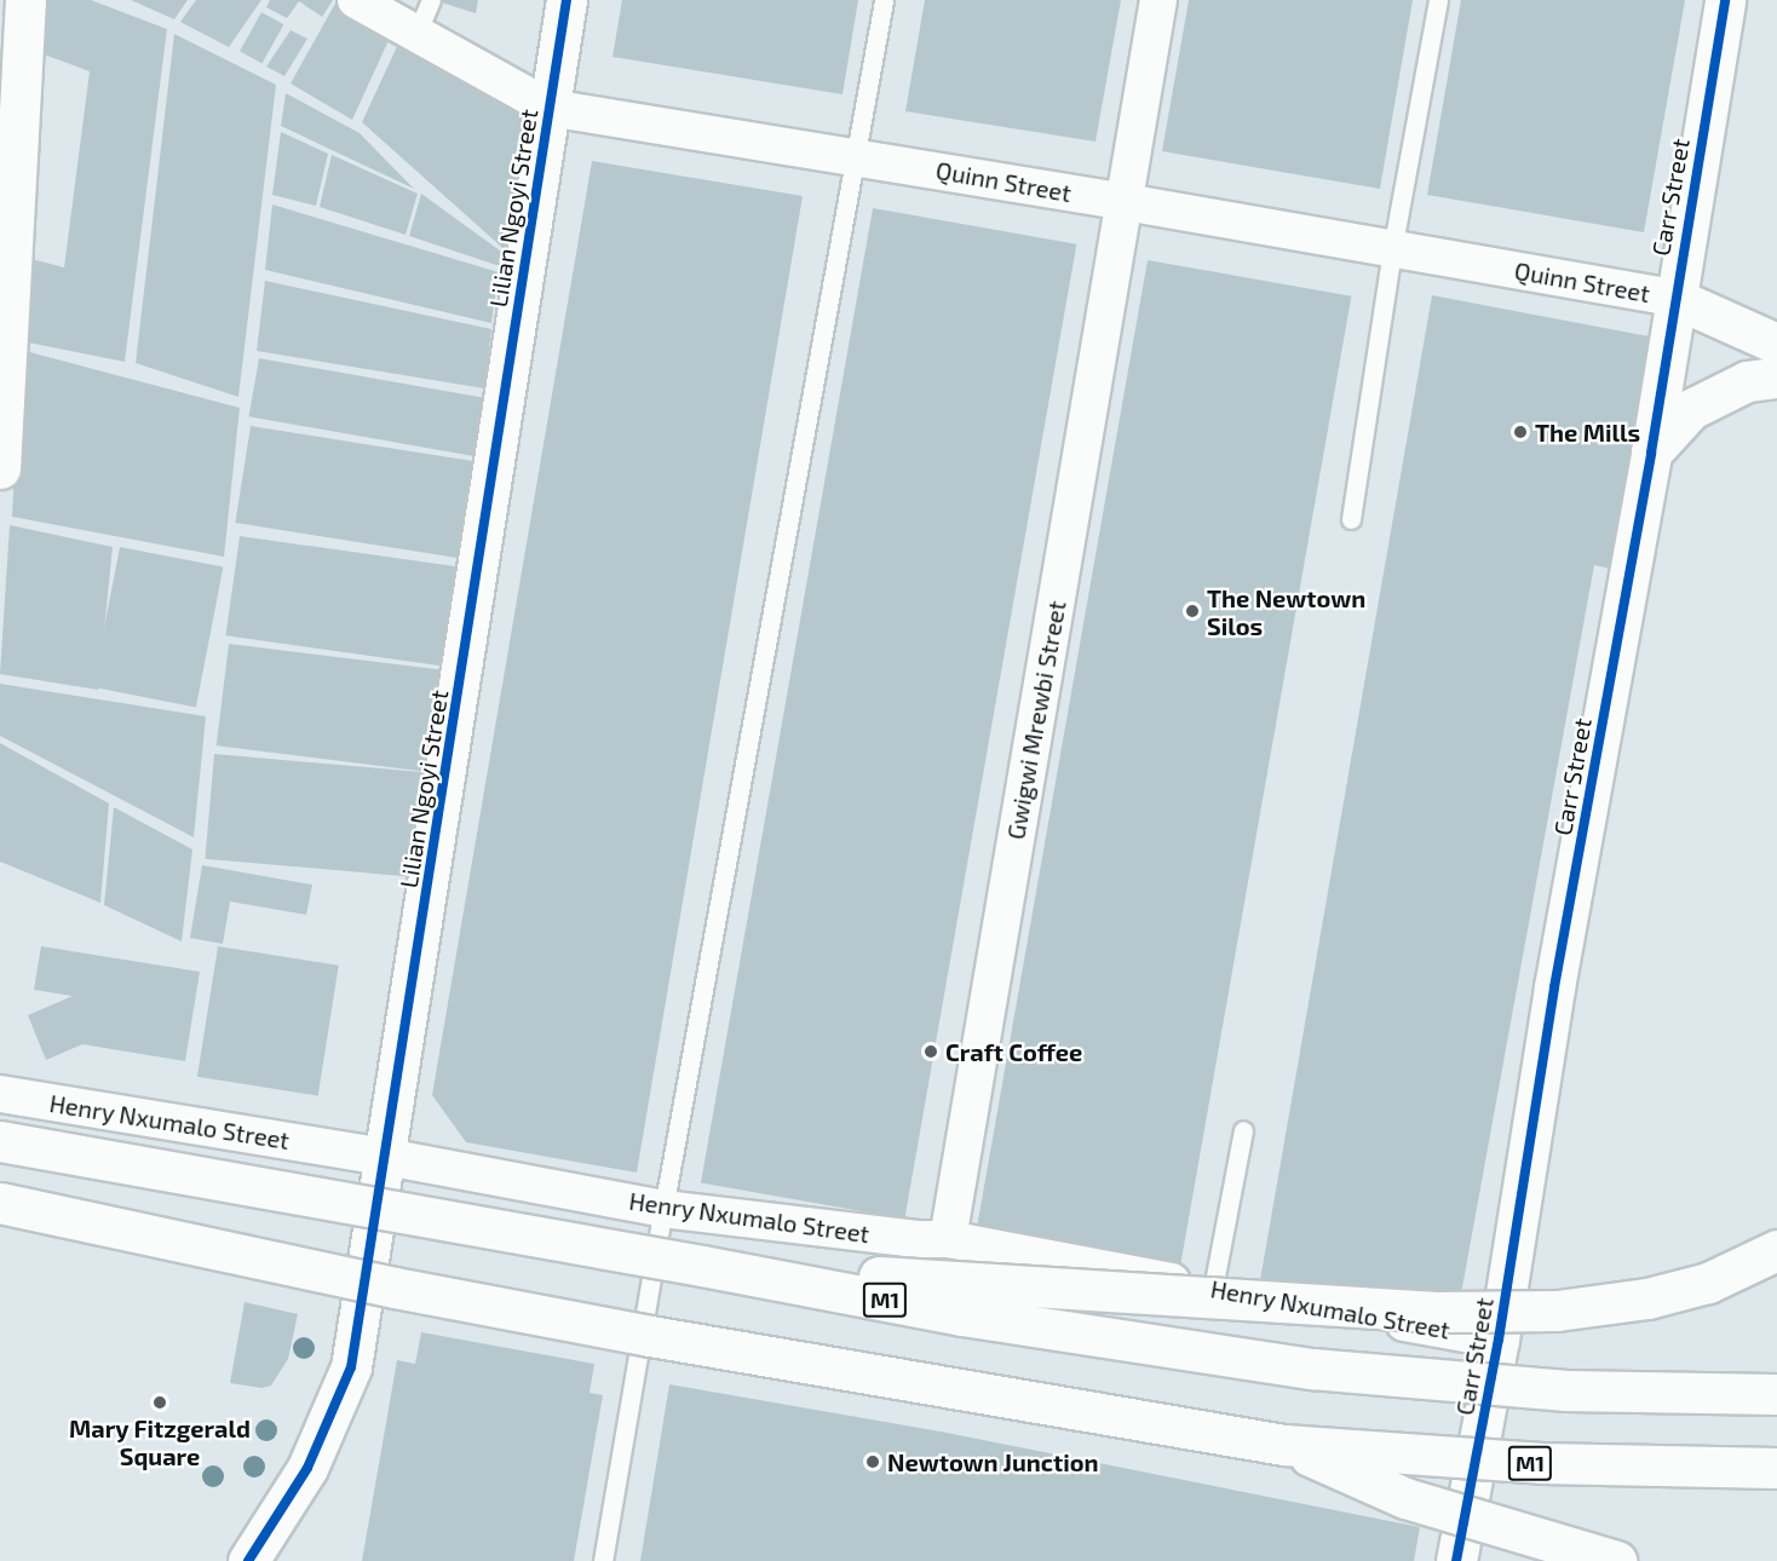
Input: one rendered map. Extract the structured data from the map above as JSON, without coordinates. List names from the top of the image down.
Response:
{
  "streets": {
    "main road": ["Carr Street", "Lilian Ngoyi Street", "M1"],
    "street": ["Quinn Street", "Gwigwi Mrewbi Street", "Henry Nxumalo Street"]
  },
  "crossings": [
    ["Quinn Street", "Carr Street"],
    ["Quinn Street", "Lilian Ngoyi Street"],
    ["Quinn Street", "Gwigwi Mrewbi Street"],
    ["Carr Street", "Henry Nxumalo Street"],
    ["Lilian Ngoyi Street", "Henry Nxumalo Street"],
    ["Gwigwi Mrewbi Street", "Henry Nxumalo Street"]
  ],
  "places": [
    "The Mills",
    "The Newtown Silos",
    "Craft Coffee",
    "Mary Fitzgerald Square",
    "Newtown Junction"
  ]
}
